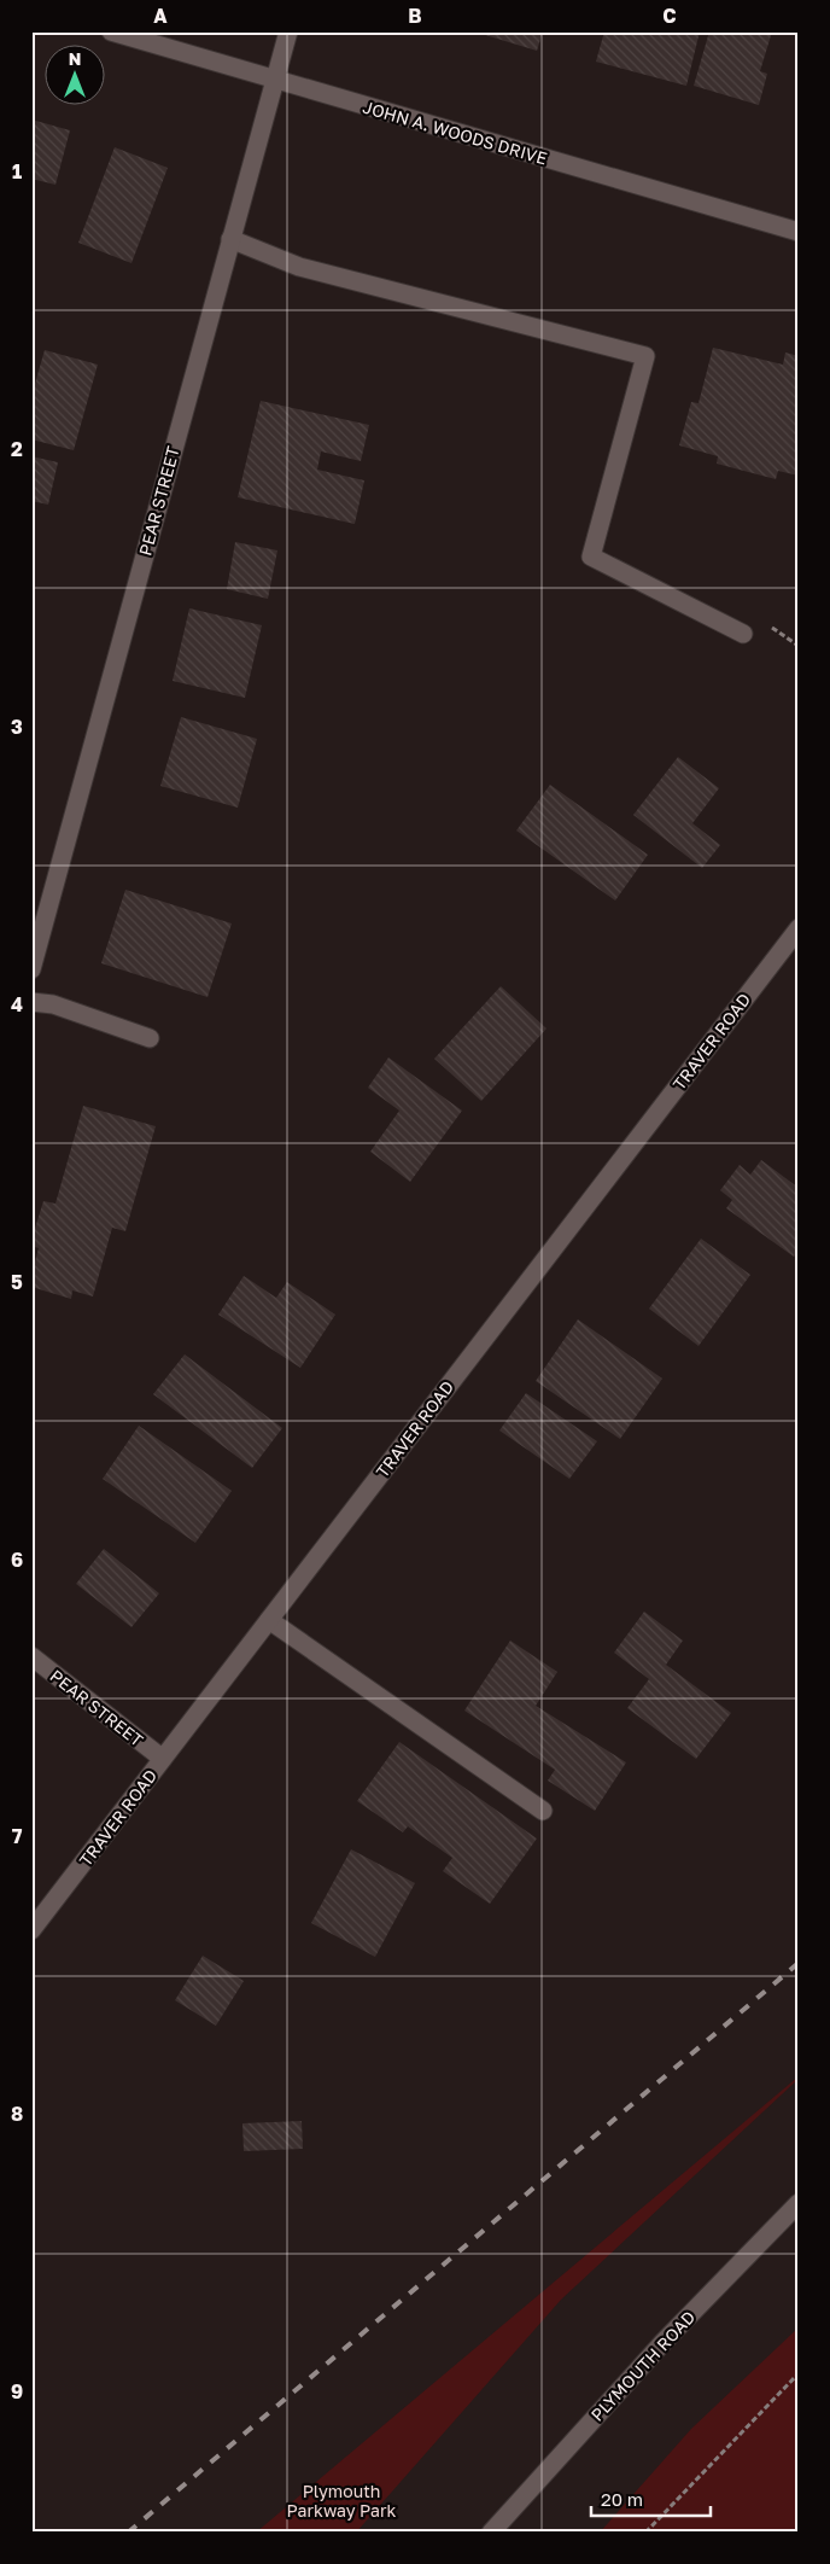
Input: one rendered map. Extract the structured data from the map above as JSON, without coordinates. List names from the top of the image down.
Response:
{
  "streets": {
    "street": [
      "JOHN A. WOODS DRIVE",
      "PEAR STREET",
      "TRAVER ROAD",
      "PLYMOUTH ROAD"
    ]
  },
  "crossings": [
    ["JOHN A. WOODS DRIVE", "PEAR STREET"],
    ["PEAR STREET", "TRAVER ROAD"]
  ],
  "parks": ["Plymouth Parkway Park"],
  "scale_bar": "20 m",
  "north": "top",
  "grid": {
    "columns": ["A", "B", "C"],
    "rows": [
      "1",
      "2",
      "3",
      "4",
      "5",
      "6",
      "7",
      "8",
      "9"
    ]
  }
}
